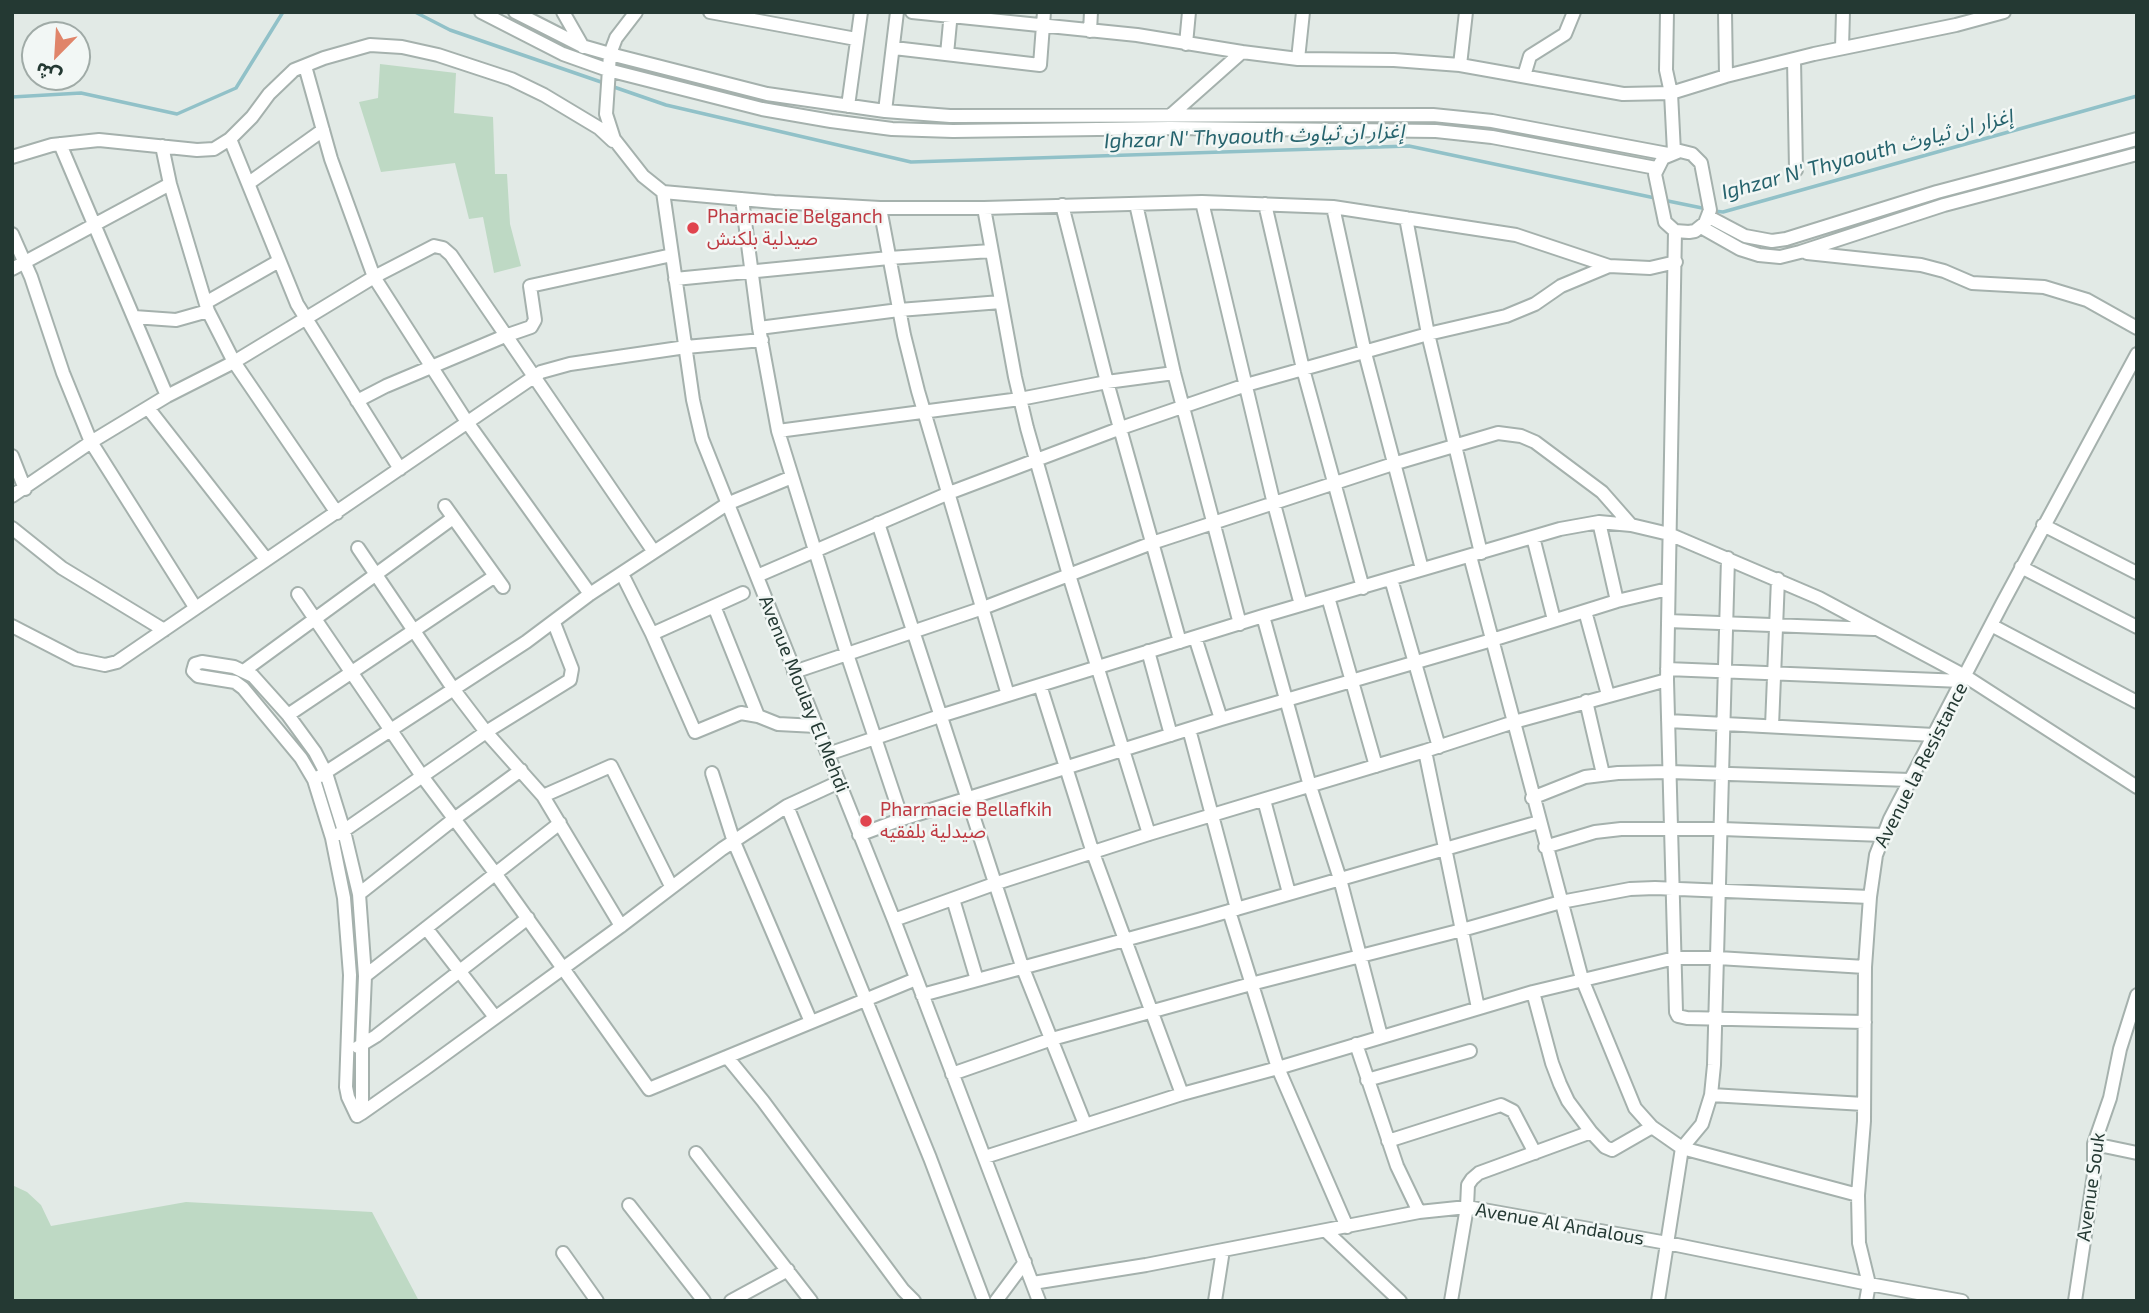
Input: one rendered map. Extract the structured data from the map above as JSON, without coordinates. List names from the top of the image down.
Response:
{
  "streets": {
    "street": [
      "Avenue Moulay El Mehdi",
      "Avenue la Resistance",
      "Avenue Souk",
      "Avenue Al Andalous"
    ]
  },
  "crossings": [
    ["Avenue Moulay El Mehdi", "Avenue Al Andalous"],
    ["Avenue la Resistance", "Avenue Al Andalous"]
  ],
  "water": ["Ighzar N' Thyaouth إغزار ان ثياوث"],
  "places": ["Pharmacie Belganch صيدلية بلكنش", "Pharmacie Bellafkih صيدلية بلفقيه"],
  "north": "bottom left"
}
